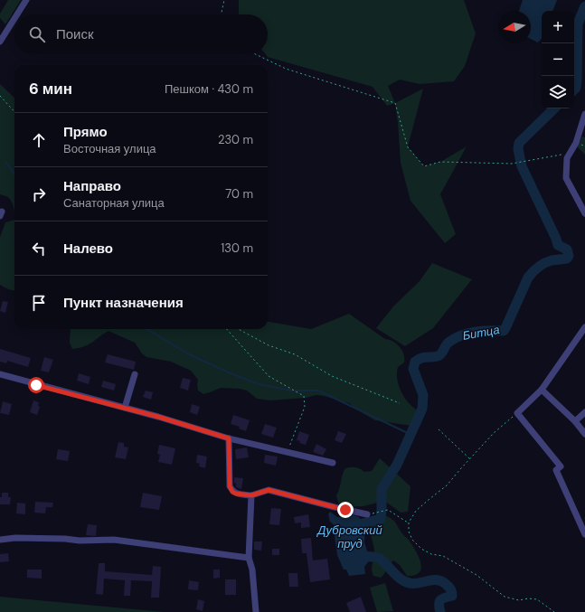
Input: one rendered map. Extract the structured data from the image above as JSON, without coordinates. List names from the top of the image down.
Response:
{
  "water": ["Битца", "Дубровский пруд"],
  "north": "left",
  "page": {
    "map_buttons": ["+", "−"],
    "search": "Поиск",
    "heading": ["6 мин", "Пешком · 430 m"],
    "list": [
      ["Прямо", "Восточная улица", "230 m"],
      ["Направо", "Санаторная улица", "70 m"],
      ["Налево", "130 m"],
      "Пункт назначения"
    ]
  }
}
